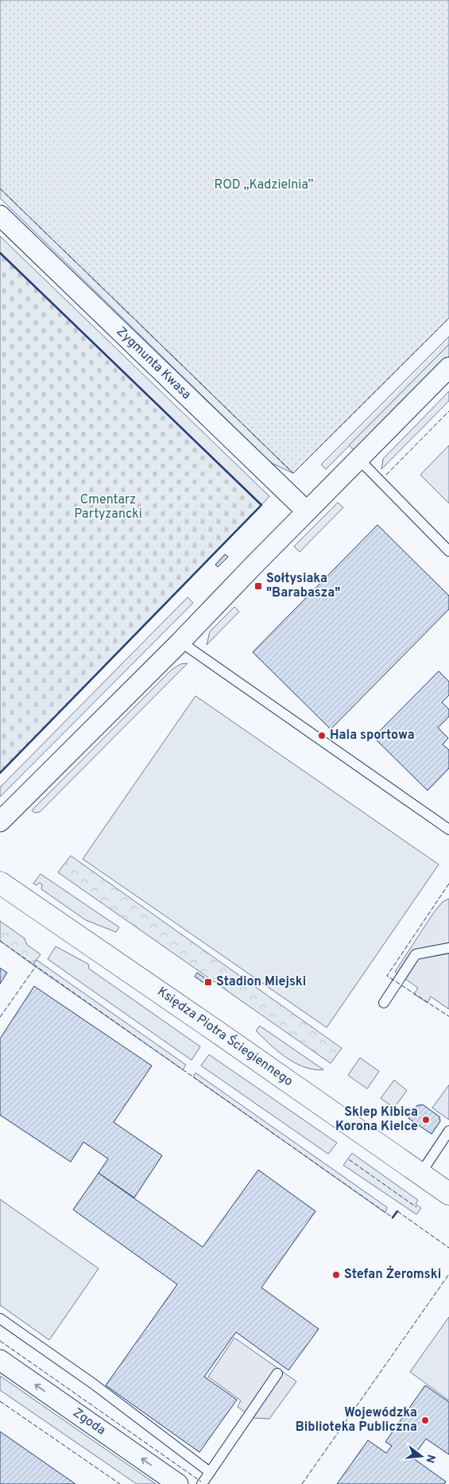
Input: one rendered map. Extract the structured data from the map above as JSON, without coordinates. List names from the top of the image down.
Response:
{
  "streets": {
    "street": ["Zygmunta Kwasa", "Księdza Piotra Ściegiennego", "Zgoda"]
  },
  "one_way": ["Zgoda"],
  "parks": ["ROD „Kadzielnia”", "Cmentarz Partyzancki"],
  "places": {
    "transit": ["Sołtysiaka \"Barabasza\"", "Stadion Miejski"],
    "other": [
      "Hala sportowa",
      "Sklep Kibica Korona Kielce",
      "Stefan Żeromski",
      "Wojewódzka Biblioteka Publiczna"
    ]
  },
  "north": "right"
}
